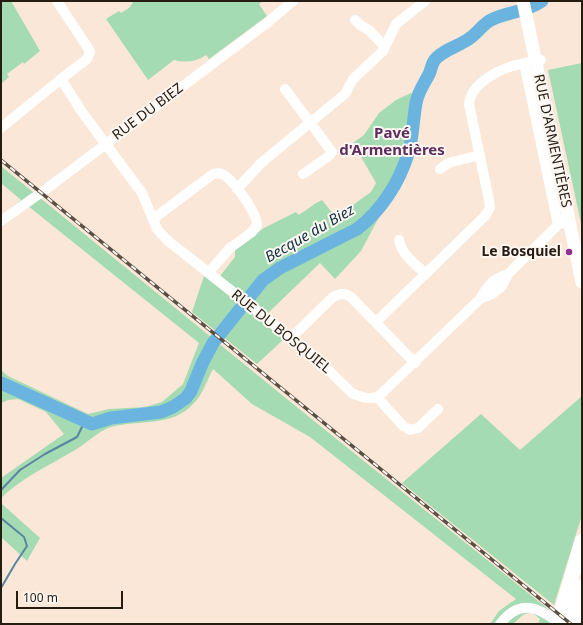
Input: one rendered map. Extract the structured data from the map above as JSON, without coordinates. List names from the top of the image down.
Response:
{
  "streets": {
    "main road": ["RUE D'ARMENTIÈRES"],
    "street": ["RUE DU BIEZ", "RUE DU BOSQUIEL"]
  },
  "crossings": [
    ["RUE DU BIEZ", "RUE DU BOSQUIEL"]
  ],
  "districts": ["Pavé d'Armentières"],
  "water": ["Becque du Biez"],
  "places": ["Le Bosquiel"],
  "scale_bar": "100 m"
}
